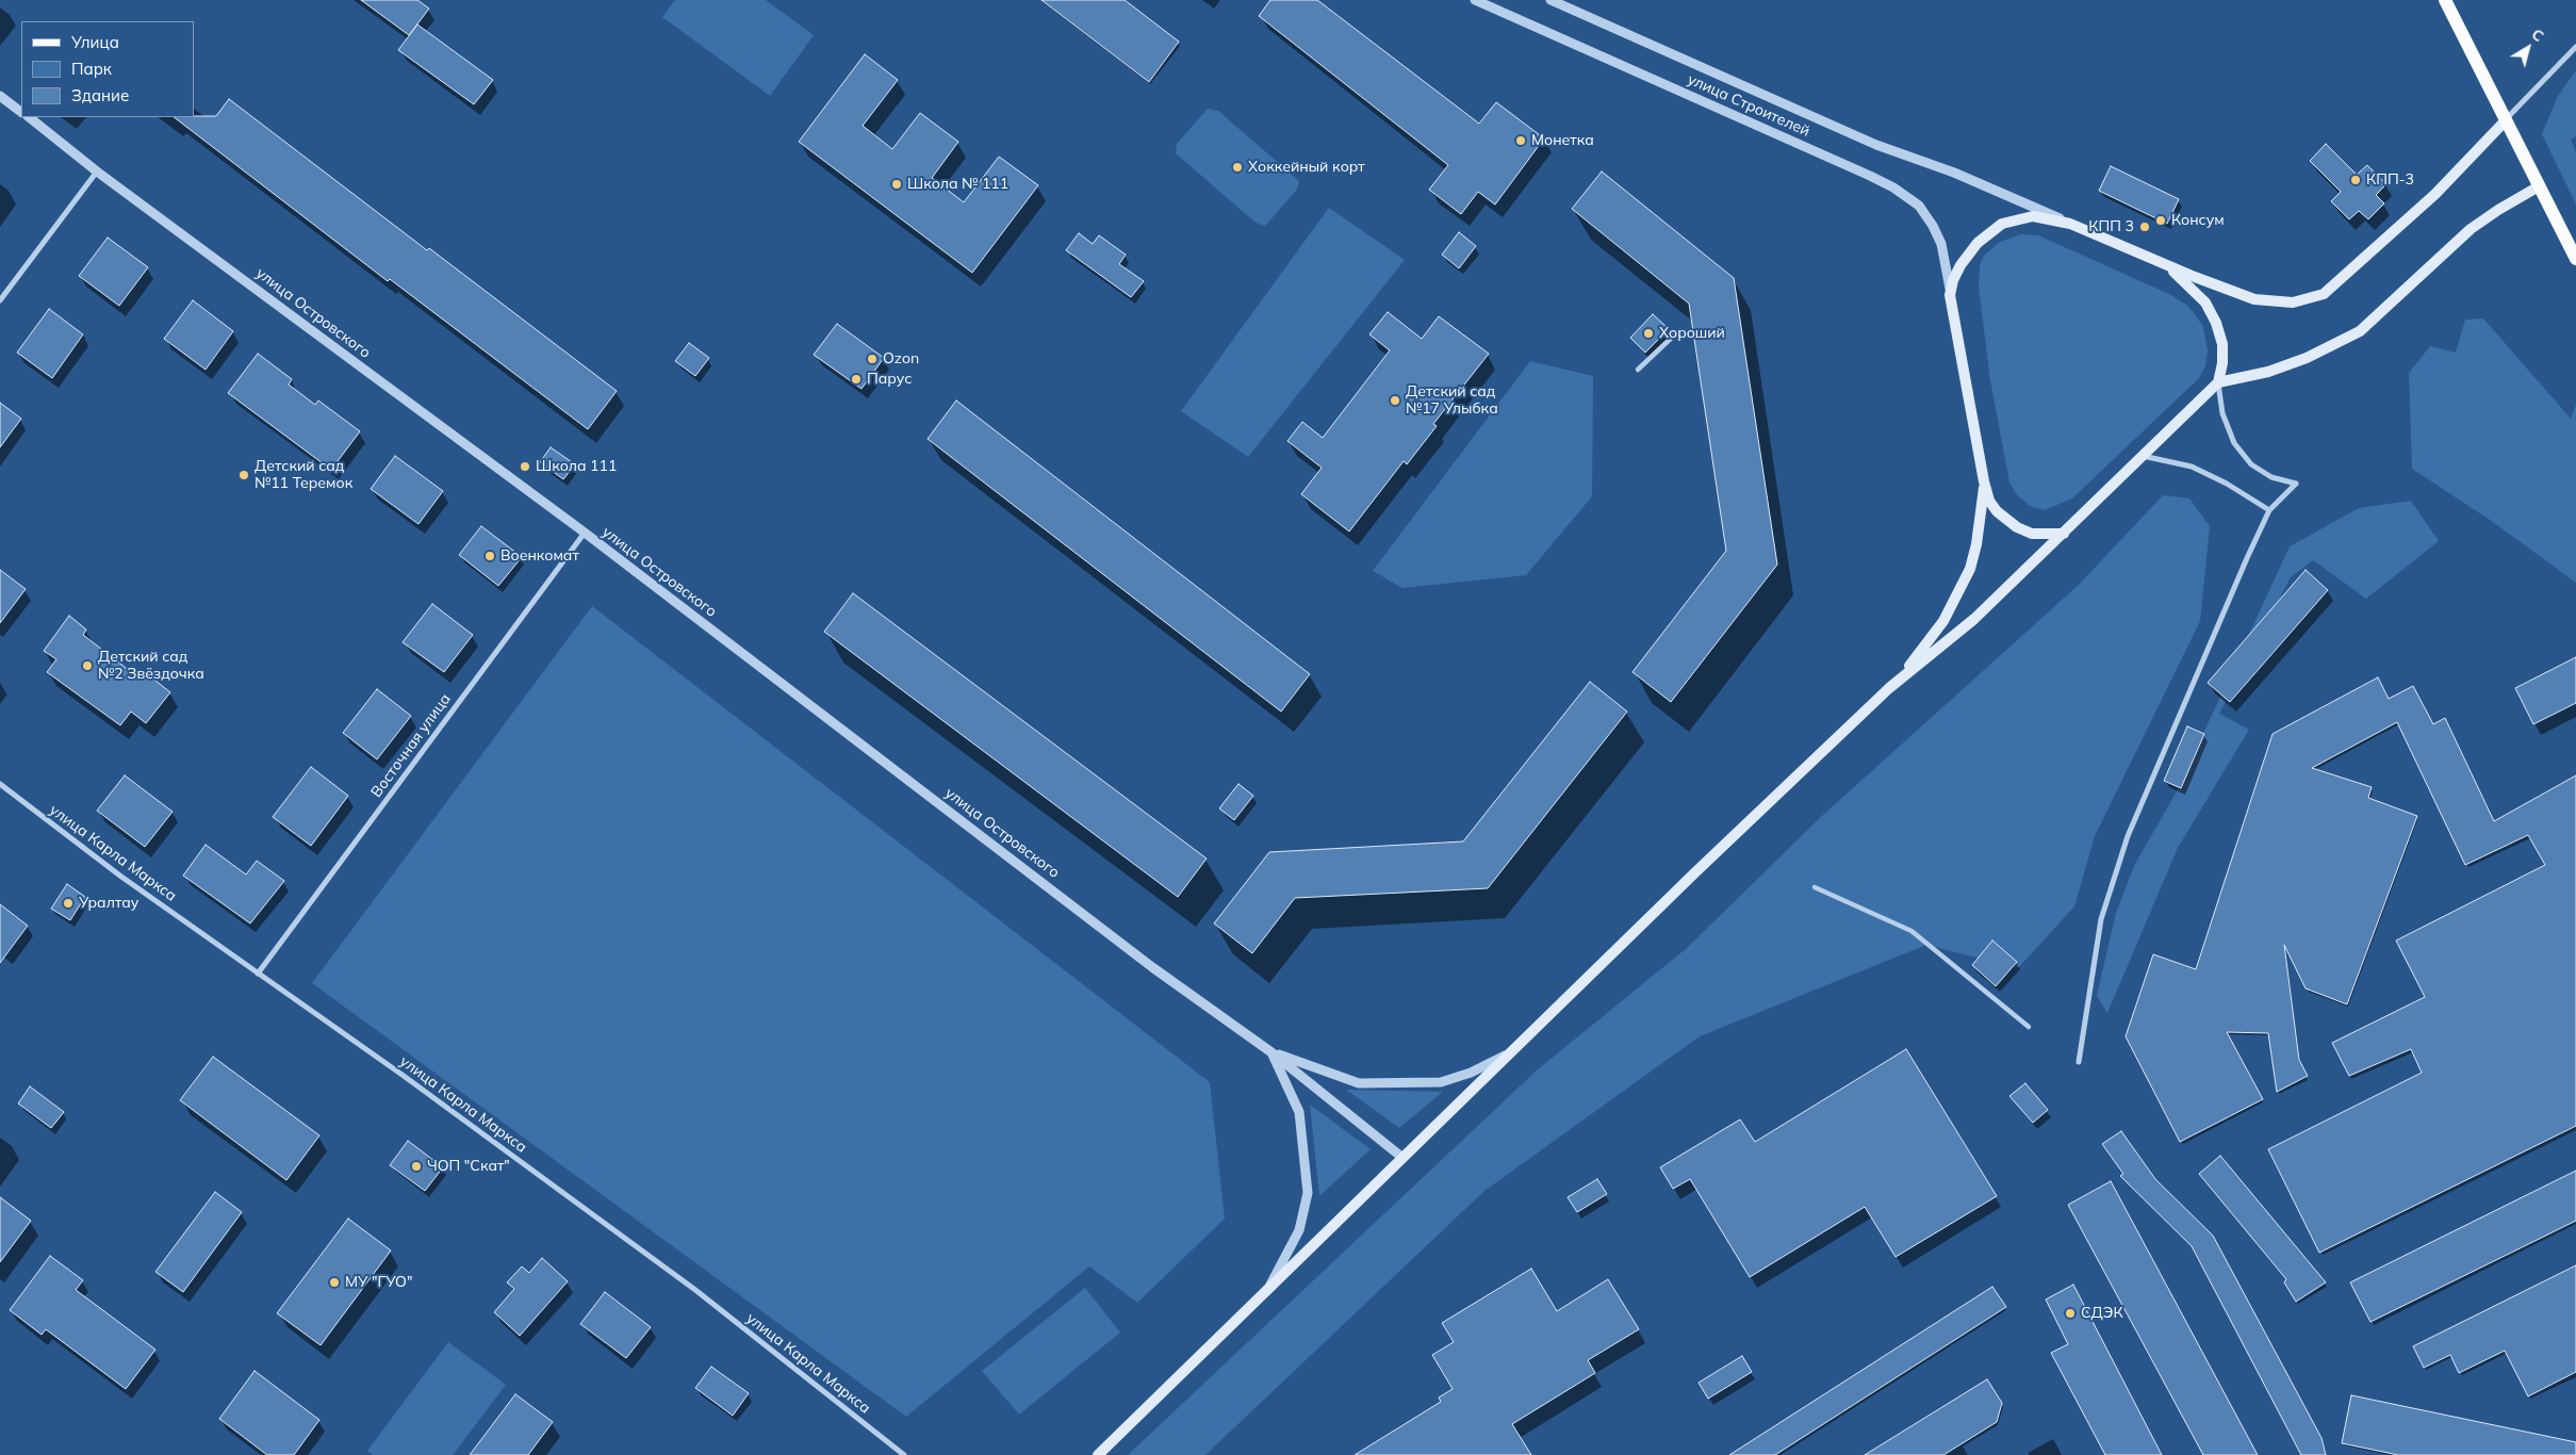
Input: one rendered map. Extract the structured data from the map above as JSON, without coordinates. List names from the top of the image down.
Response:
{
  "streets": {
    "street": [
      "улица Строителей",
      "улица Островского",
      "Восточная улица",
      "улица Карла Маркса"
    ]
  },
  "crossings": [
    ["улица Островского", "Восточная улица"],
    ["Восточная улица", "улица Карла Маркса"]
  ],
  "places": [
    "Монетка",
    "Хоккейный корт",
    "КПП-3",
    "Школа № 111",
    "Консум",
    "КПП 3",
    "Хороший",
    "Ozon",
    "Парус",
    "Детский сад №17 Улыбка",
    "Школа 111",
    "Детский сад №11 Теремок",
    "Военкомат",
    "Детский сад №2 Звёздочка",
    "Уралтау",
    "ЧОП \"Скат\"",
    "МУ \"ГУО\"",
    "СДЭК"
  ],
  "legend": ["Улица", "Парк", "Здание"],
  "north": "top right"
}
